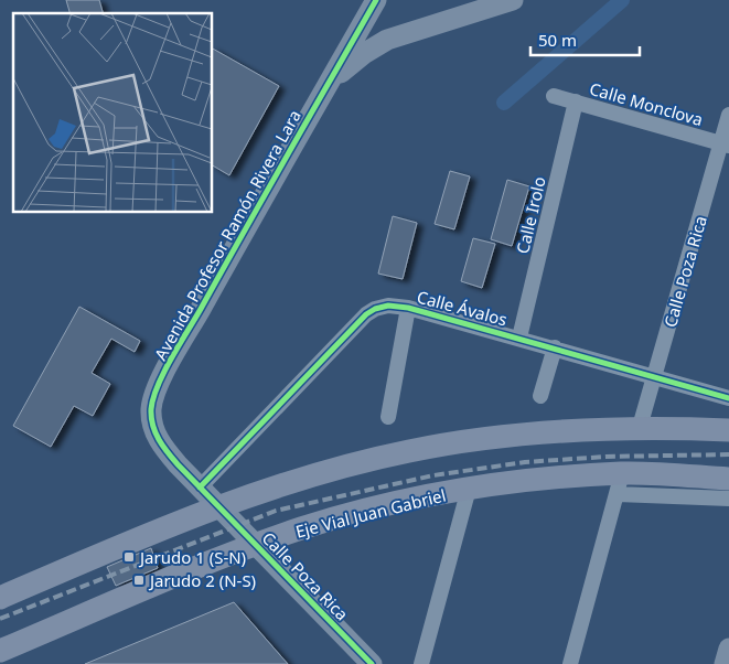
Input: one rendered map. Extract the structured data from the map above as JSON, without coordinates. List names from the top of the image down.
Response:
{
  "streets": {
    "main road": ["Eje Vial Juan Gabriel"],
    "street": [
      "Calle Monclova",
      "Calle Irolo",
      "Avenida Profesor Ramón Rivera Lara",
      "Calle Poza Rica",
      "Calle Ávalos"
    ]
  },
  "crossings": [
    ["Calle Monclova", "Calle Irolo"],
    ["Calle Monclova", "Calle Poza Rica"],
    ["Calle Irolo", "Calle Ávalos"],
    ["Avenida Profesor Ramón Rivera Lara", "Calle Poza Rica"],
    ["Avenida Profesor Ramón Rivera Lara", "Calle Ávalos"],
    ["Calle Poza Rica", "Calle Ávalos"],
    ["Calle Poza Rica", "Eje Vial Juan Gabriel"]
  ],
  "places": {
    "transit": ["Jarudo 1 (S-N)", "Jarudo 2 (N-S)"]
  },
  "scale_bar": "50 m"
}
